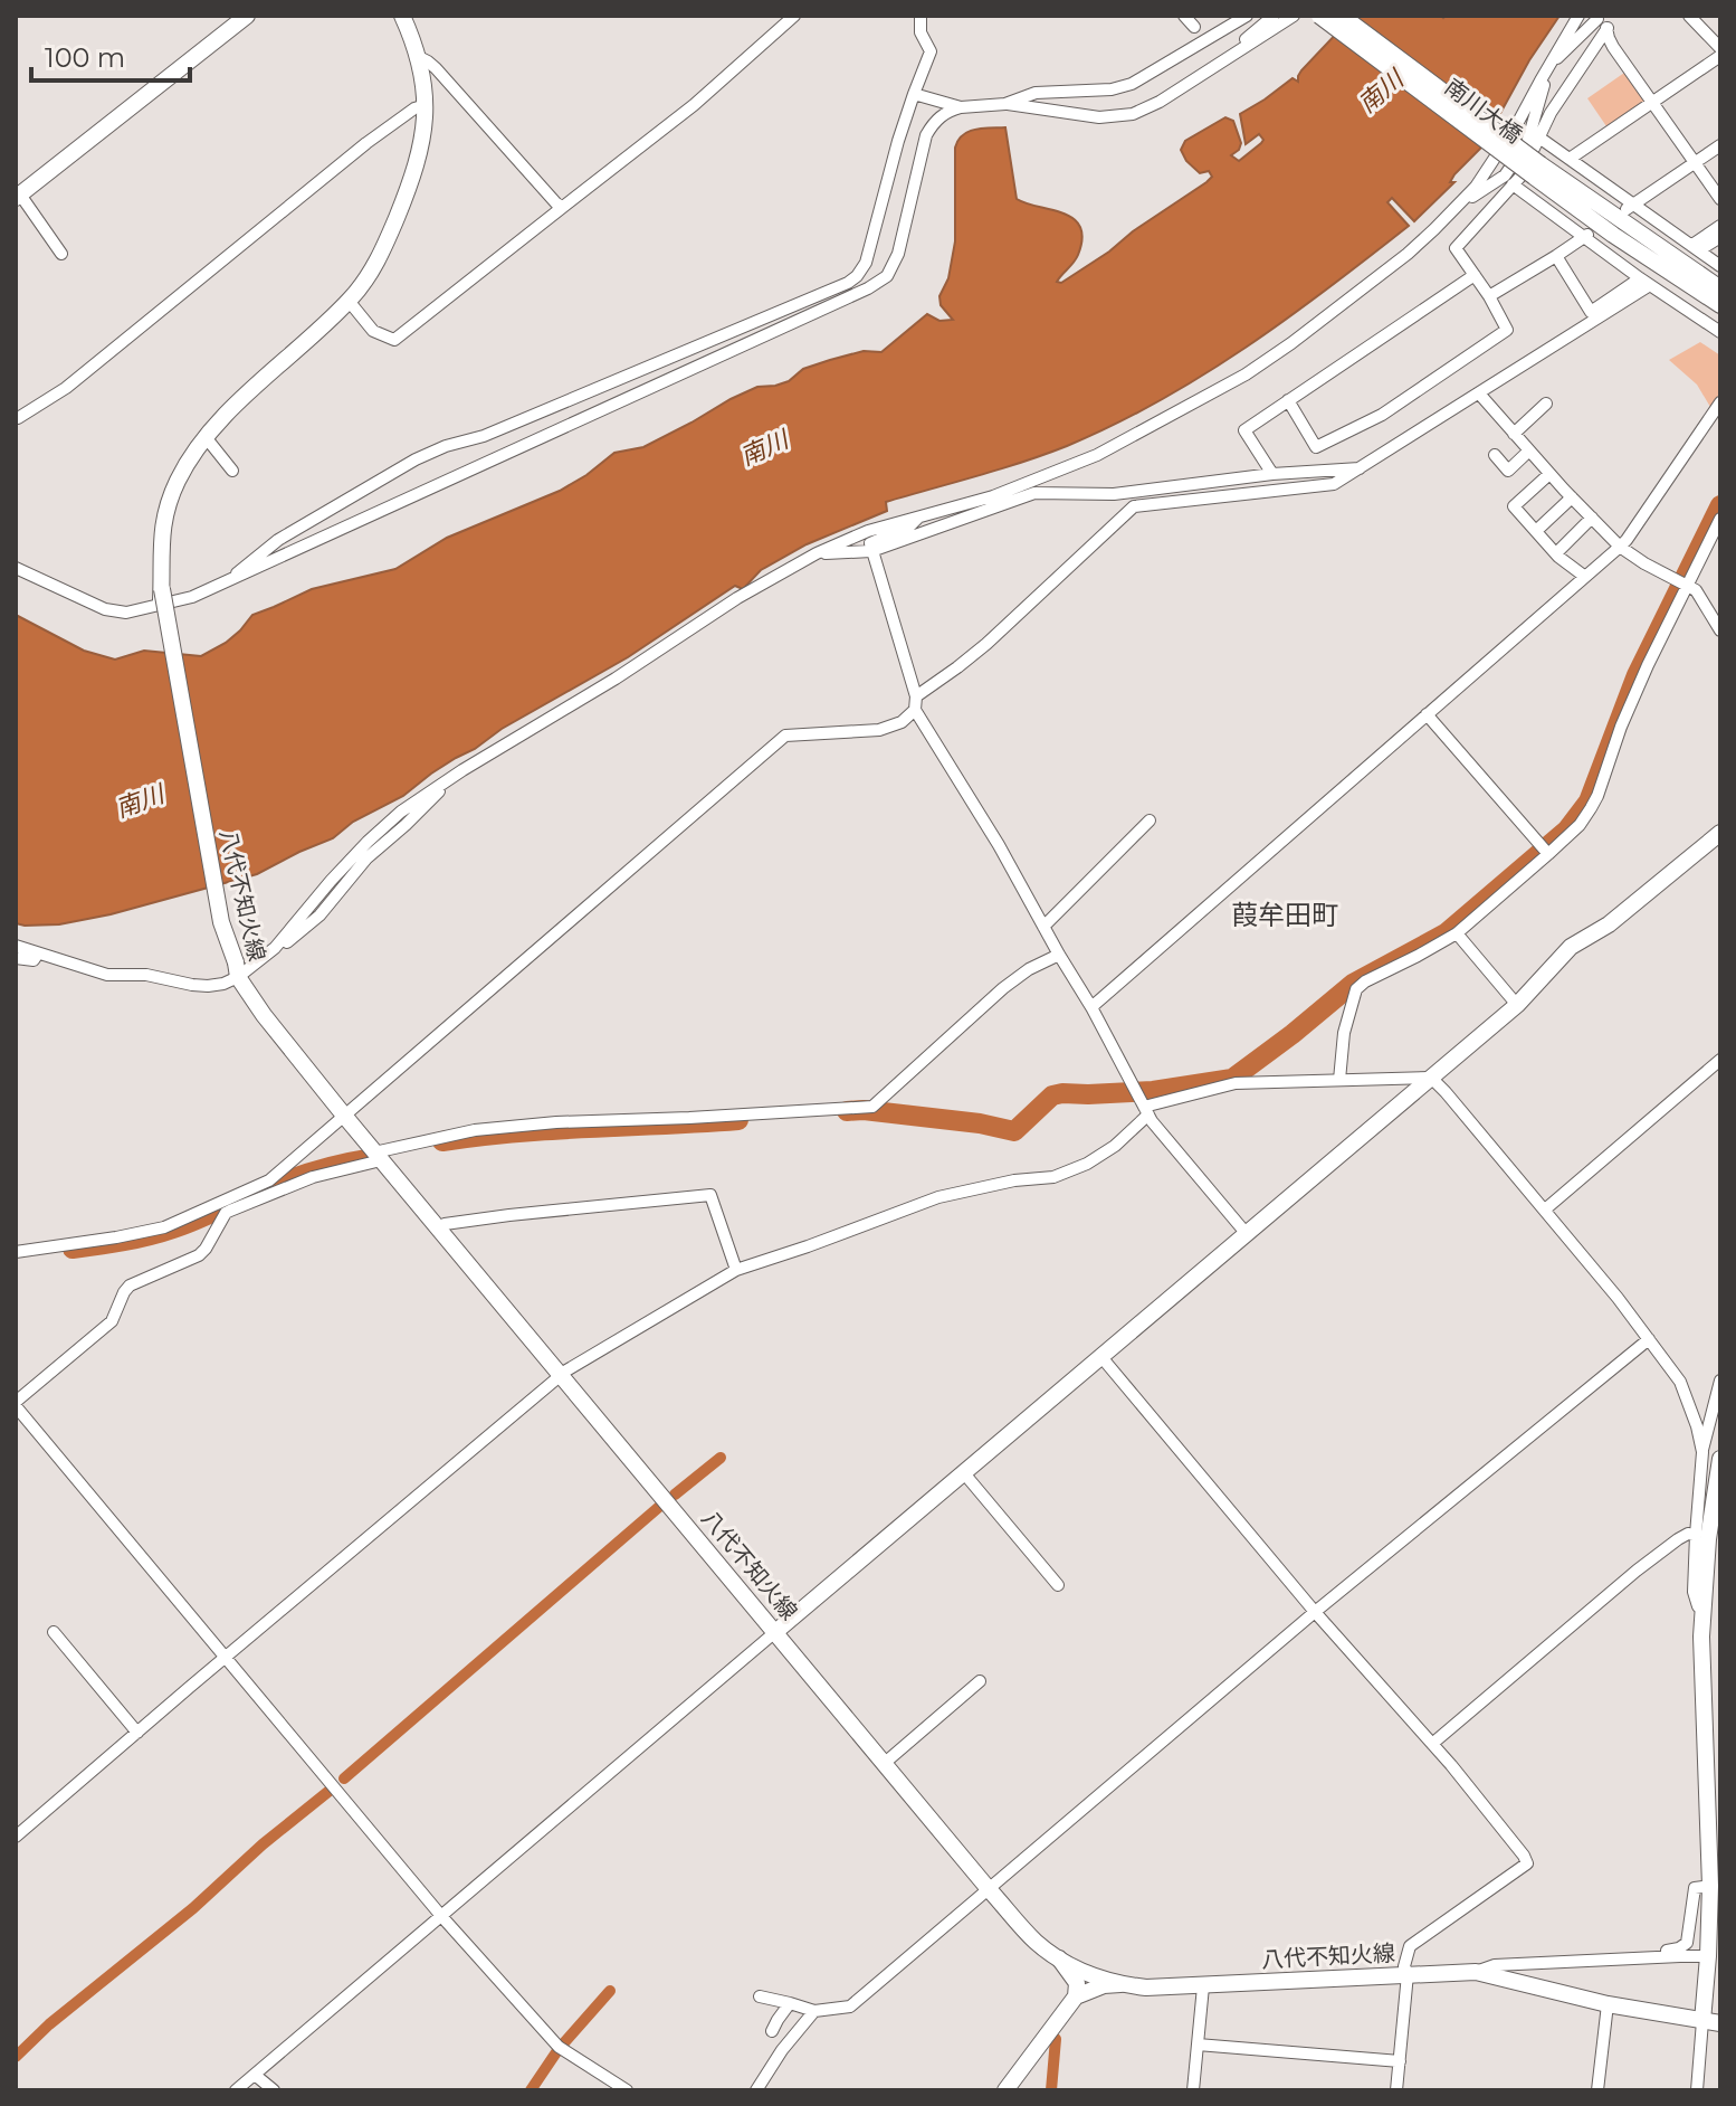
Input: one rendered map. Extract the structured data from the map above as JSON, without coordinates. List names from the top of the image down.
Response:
{
  "streets": {
    "street": ["南川大橋", "八代不知火線"]
  },
  "districts": ["葭牟田町"],
  "water": ["南川"],
  "scale_bar": "100 m"
}
